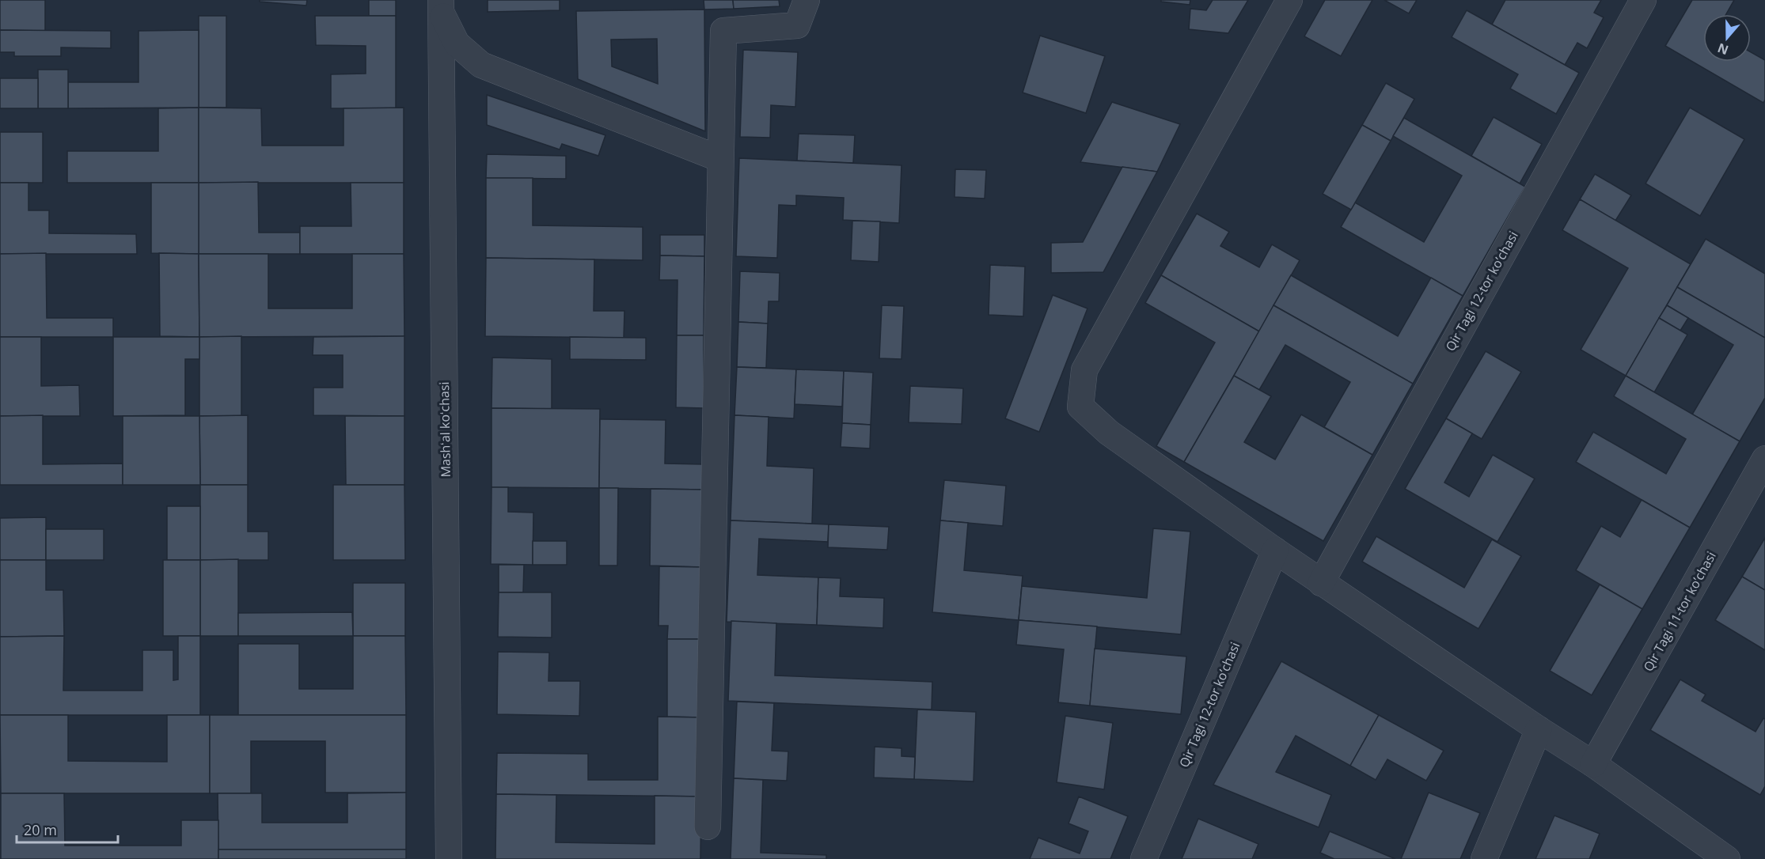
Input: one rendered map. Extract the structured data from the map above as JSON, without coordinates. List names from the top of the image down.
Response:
{
  "streets": {
    "street": ["Qir Tagi 12-tor koʼchasi", "Mashʻal koʻchasi", "Qir Tagi 11-tor koʼchasi"]
  },
  "scale_bar": "20 m",
  "north": "bottom"
}
